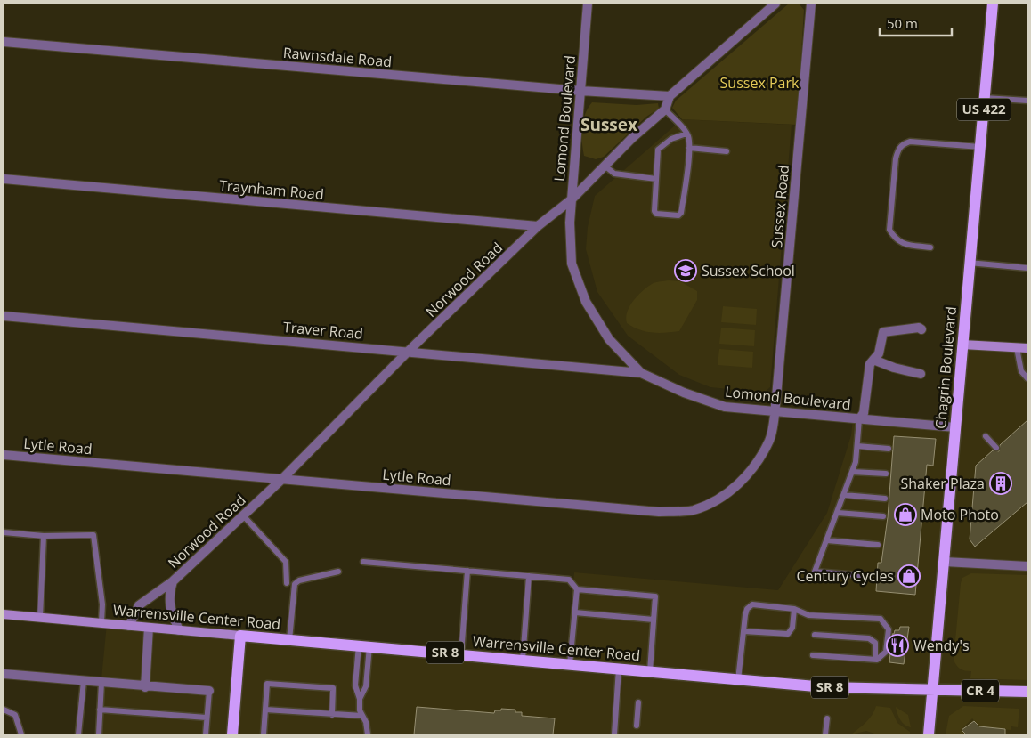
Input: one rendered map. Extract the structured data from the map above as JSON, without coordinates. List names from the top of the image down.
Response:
{
  "streets": {
    "main road": [
      "US 422",
      "Chagrin Boulevard",
      "Warrensville Center Road",
      "SR 8",
      "CR 4"
    ],
    "street": [
      "Rawnsdale Road",
      "Lomond Boulevard",
      "Traynham Road",
      "Sussex Road",
      "Norwood Road",
      "Traver Road",
      "Lytle Road"
    ]
  },
  "crossings": [
    ["Rawnsdale Road", "Lomond Boulevard"],
    ["Lomond Boulevard", "Sussex Road"],
    ["Lomond Boulevard", "Norwood Road"],
    ["Lomond Boulevard", "Traver Road"],
    ["Lomond Boulevard", "Chagrin Boulevard"],
    ["Lomond Boulevard", "Lytle Road"],
    ["Traynham Road", "Norwood Road"],
    ["Sussex Road", "Lytle Road"],
    ["Norwood Road", "Traver Road"],
    ["Norwood Road", "Lytle Road"],
    ["Norwood Road", "Warrensville Center Road"],
    ["Chagrin Boulevard", "Warrensville Center Road"]
  ],
  "districts": ["Sussex"],
  "parks": ["Sussex Park"],
  "places": {
    "school or university": ["Sussex School"],
    "building": ["Shaker Plaza"],
    "shop": ["Moto Photo", "Century Cycles"],
    "restaurant": ["Wendy's"]
  },
  "scale_bar": "50 m"
}
